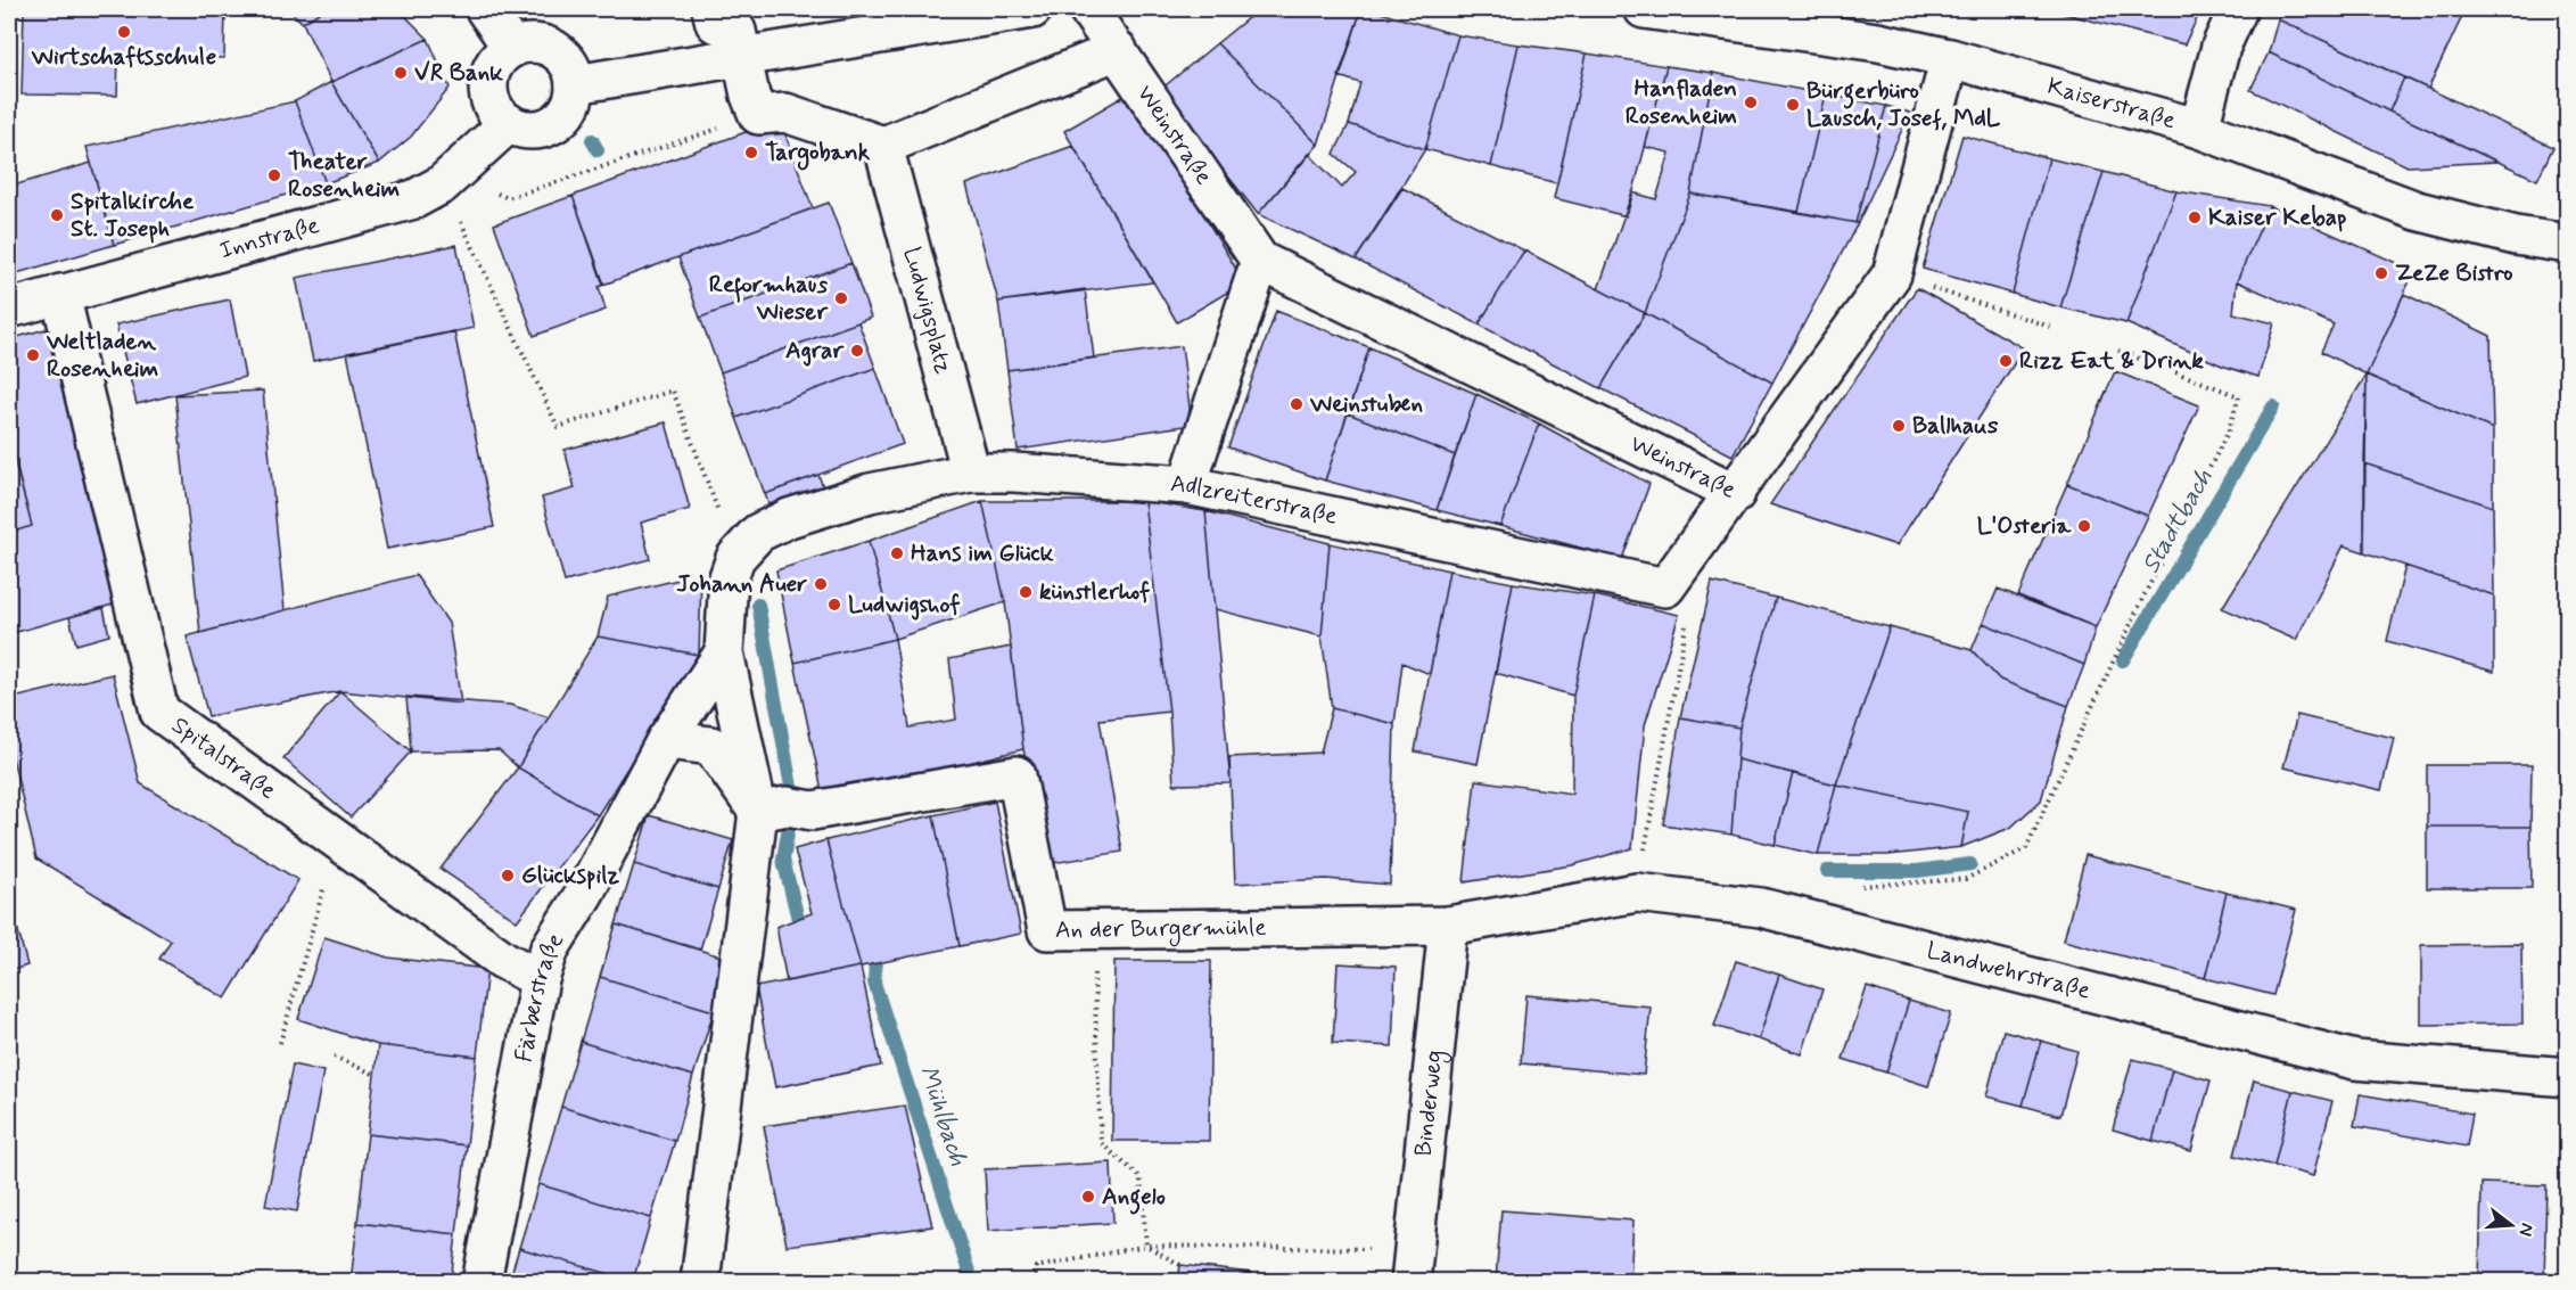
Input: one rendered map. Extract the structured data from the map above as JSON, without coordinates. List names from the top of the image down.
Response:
{
  "streets": {
    "street": [
      "Kaiserstraße",
      "Weinstraße",
      "Innstraße",
      "Ludwigsplatz",
      "Adlzreiterstraße",
      "Spitalstraße",
      "An der Burgermühle",
      "Landwehrstraße",
      "Färberstraße",
      "Binderweg"
    ]
  },
  "crossings": [
    ["Kaiserstraße", "Weinstraße"],
    ["Weinstraße", "Adlzreiterstraße"],
    ["Innstraße", "Spitalstraße"],
    ["Ludwigsplatz", "Adlzreiterstraße"],
    ["Spitalstraße", "Färberstraße"],
    ["An der Burgermühle", "Landwehrstraße"],
    ["An der Burgermühle", "Binderweg"],
    ["Landwehrstraße", "Binderweg"]
  ],
  "water": ["Stadtbach", "Mühlbach"],
  "places": [
    "Wirtschaftsschule",
    "VR Bank",
    "Hanfladen Rosenheim",
    "Bürgerbüro Lausch, Josef, MdL",
    "Targobank",
    "Theater Rosenheim",
    "Spitalkirche St. Joseph",
    "Kaiser Kebap",
    "ZeZe Bistro",
    "Reformhaus Wieser",
    "Agrar",
    "Weltladen Rosenheim",
    "Rizz Eat & Drink",
    "Weinstuben",
    "Ballhaus",
    "L'Osteria",
    "Hans im Glück",
    "Johann Auer",
    "künstlerhof",
    "Ludwigshof",
    "Glückspilz",
    "Angelo"
  ],
  "north": "right"
}
